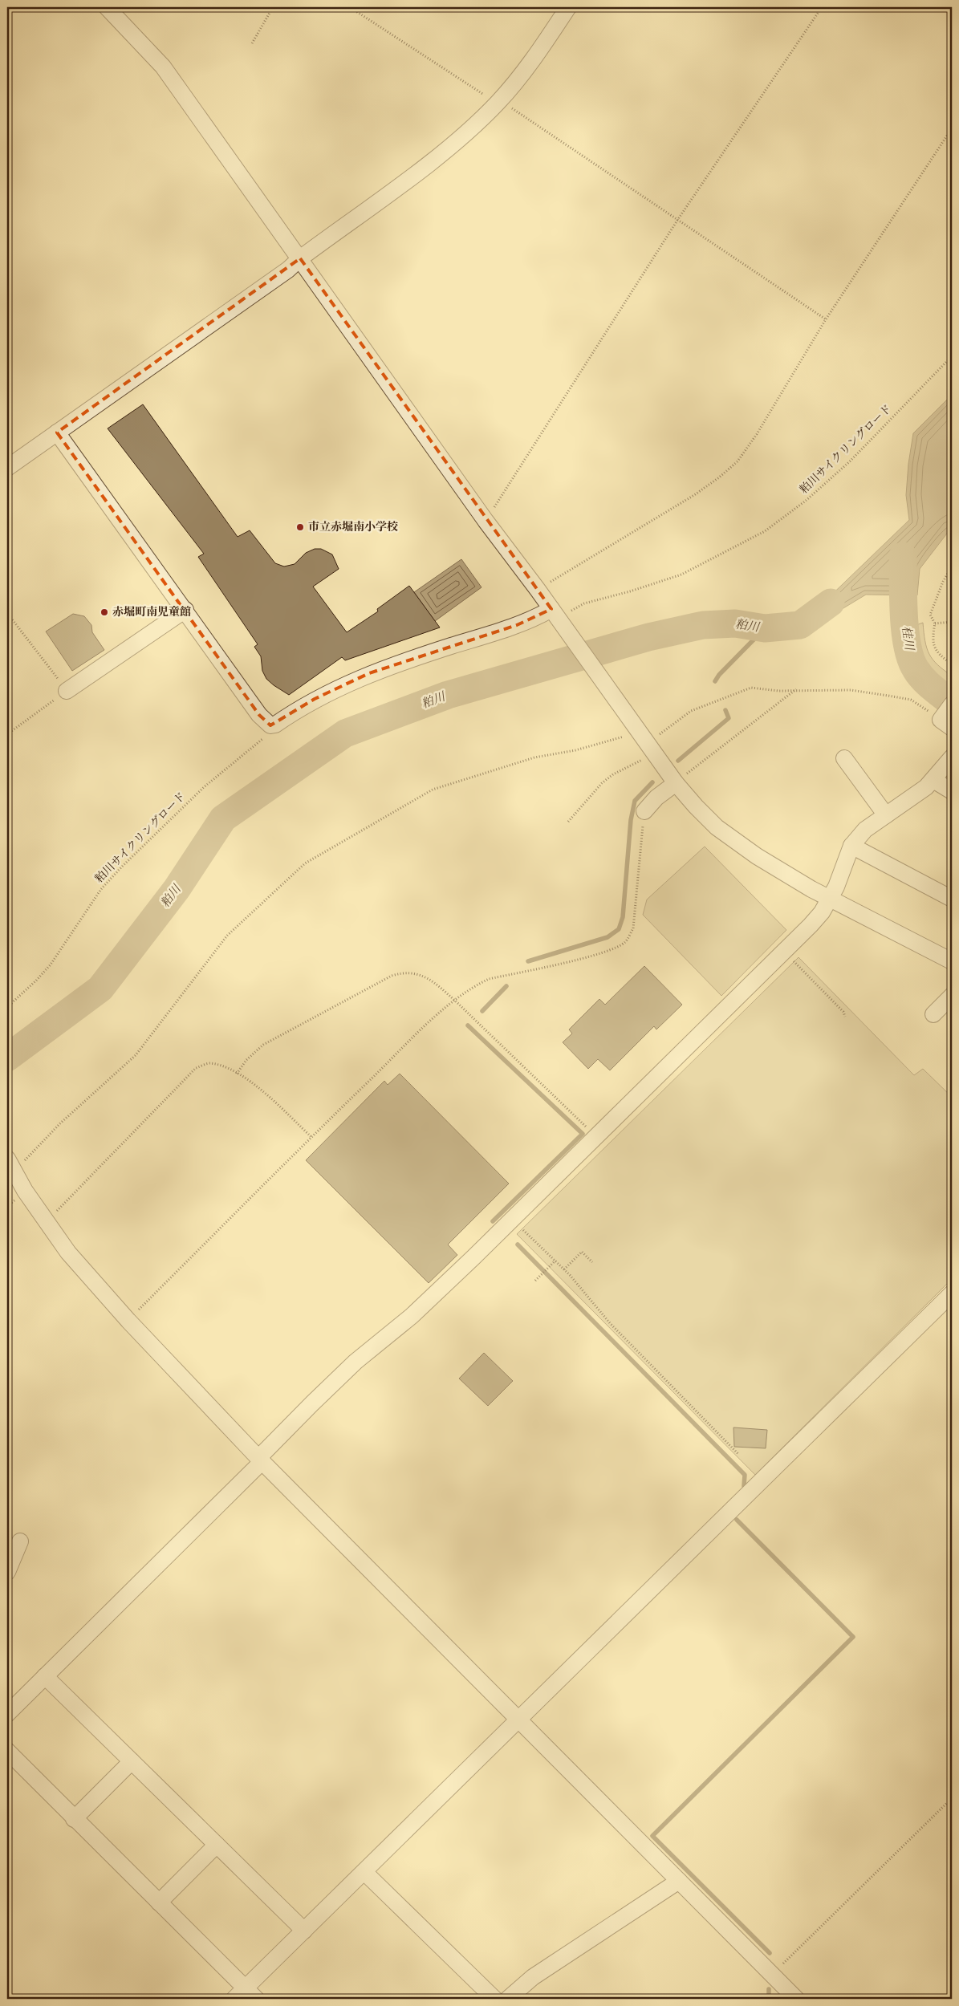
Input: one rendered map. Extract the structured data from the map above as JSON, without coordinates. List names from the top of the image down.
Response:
{
  "streets": {
    "path": ["粕川サイクリングロード"]
  },
  "water": ["粕川", "桂川"],
  "places": ["市立赤堀南小学校", "赤堀町南児童館"]
}
